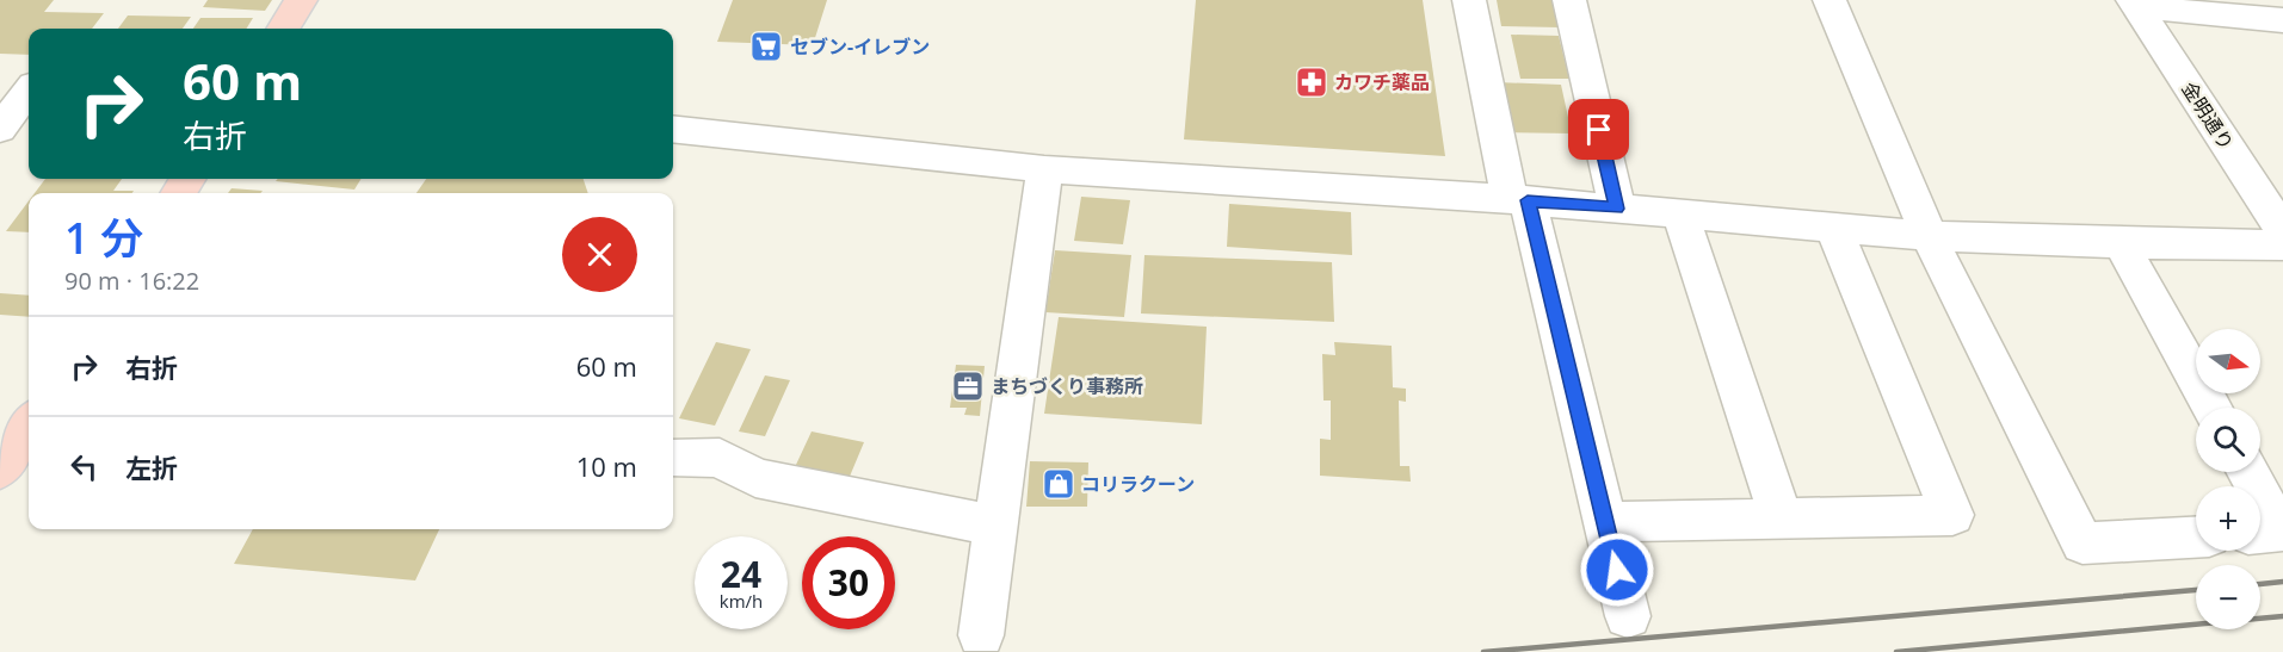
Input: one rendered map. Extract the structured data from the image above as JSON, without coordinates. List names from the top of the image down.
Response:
{
  "streets": {
    "street": ["金明通り"]
  },
  "places": {
    "supermarket": ["セブン-イレブン"],
    "pharmacy": ["カワチ薬品"],
    "office": ["まちづくり事務所"],
    "shop": ["コリラクーン"]
  },
  "north": "right",
  "page": {
    "turn": ["60 m", "右折"],
    "heading": ["1 分", "90 m · 16:22"],
    "list": [
      {
        "name": "右折",
        "value": "60 m"
      },
      {
        "name": "左折",
        "value": "10 m"
      }
    ],
    "map_buttons": ["+", "−"],
    "speed": "24 km/h",
    "limit": "30"
  }
}
